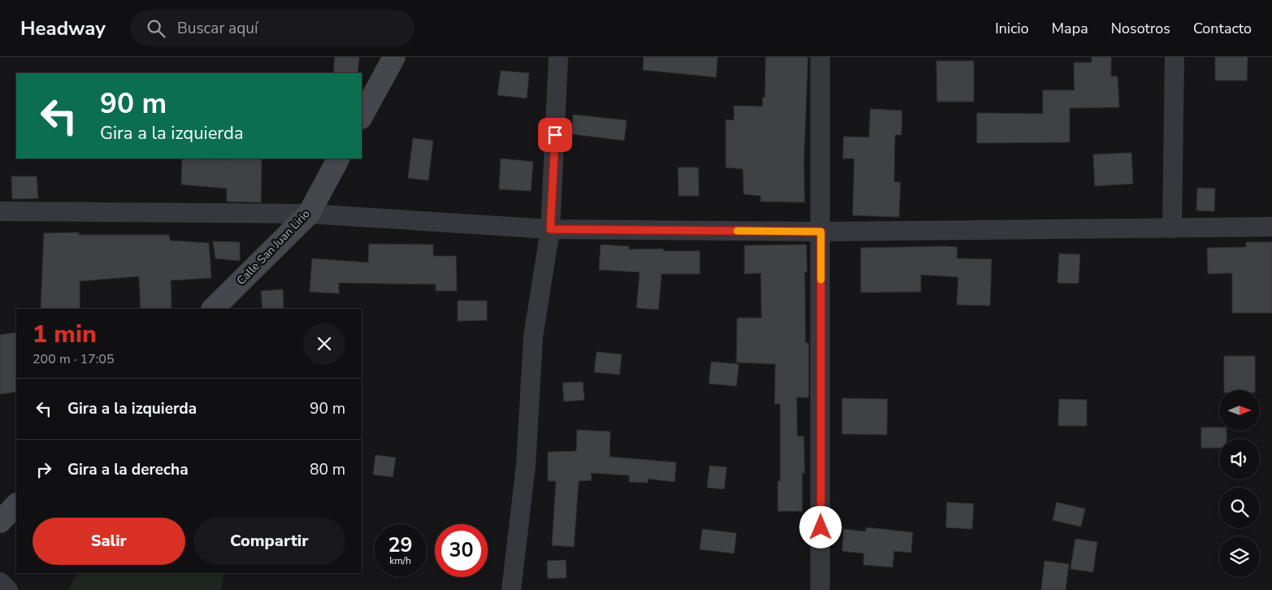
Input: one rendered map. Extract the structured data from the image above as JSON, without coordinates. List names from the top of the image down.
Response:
{
  "streets": {
    "street": ["Calle San Juan Lirio"]
  },
  "north": "right",
  "page": {
    "header": "Headway",
    "search": "Buscar aquí",
    "nav": [
      "Inicio",
      "Mapa",
      "Nosotros",
      "Contacto"
    ],
    "turn": ["90 m", "Gira a la izquierda"],
    "heading": ["1 min", "200 m · 17:05"],
    "list": [
      {
        "name": "Gira a la izquierda",
        "value": "90 m"
      },
      {
        "name": "Gira a la derecha",
        "value": "80 m"
      }
    ],
    "buttons": ["Salir", "Compartir"],
    "speed": "29 km/h",
    "limit": "30"
  }
}
